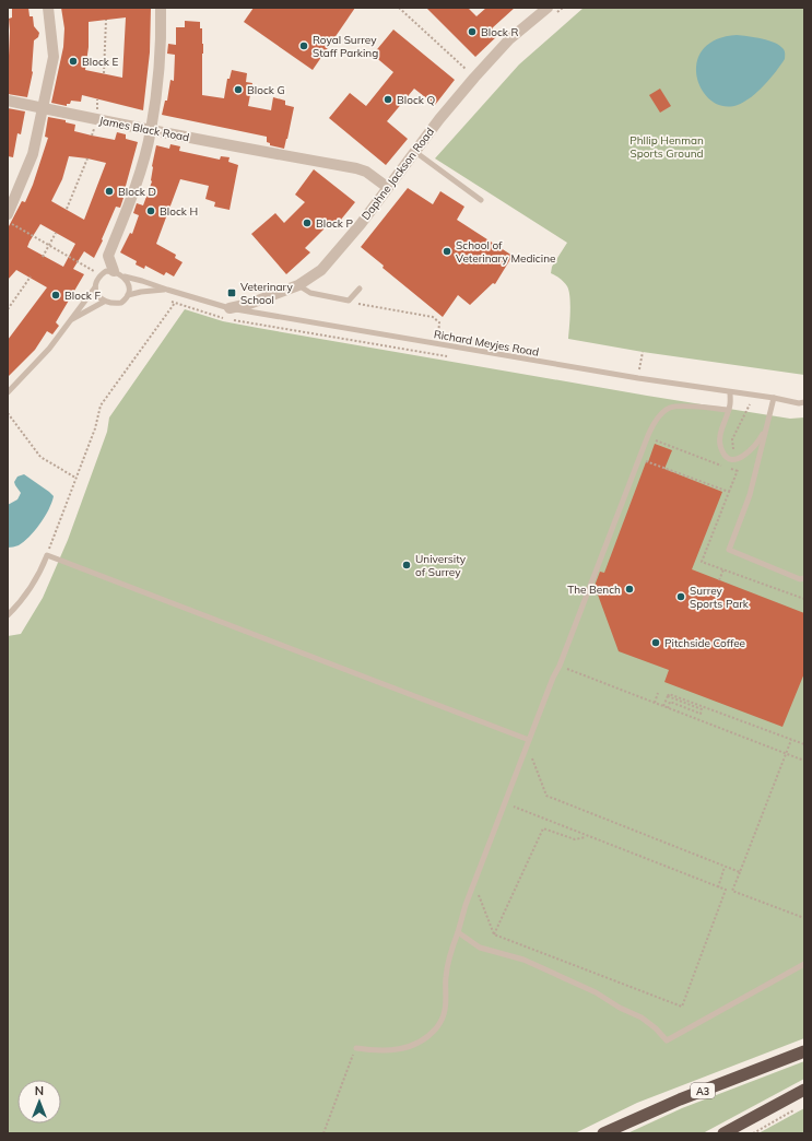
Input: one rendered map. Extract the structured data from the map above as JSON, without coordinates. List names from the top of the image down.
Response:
{
  "streets": {
    "highway": ["A3"],
    "street": ["James Black Road", "Daphne Jackson Road"],
    "lane": ["Richard Meyjes Road"]
  },
  "crossings": [
    ["James Black Road", "Daphne Jackson Road"],
    ["Daphne Jackson Road", "Richard Meyjes Road"]
  ],
  "parks": ["Phllip Henman Sports Ground"],
  "places": {
    "other": [
      "Block R",
      "Royal Surrey Staff Parking",
      "Block E",
      "Block G",
      "Block Q",
      "Block D",
      "Block H",
      "Block P",
      "School of Veterinary Medicine",
      "Block F",
      "University of Surrey",
      "The Bench",
      "Surrey Sports Park",
      "Pitchside Coffee"
    ],
    "transit": ["Veterinary School"]
  },
  "north": "top"
}
